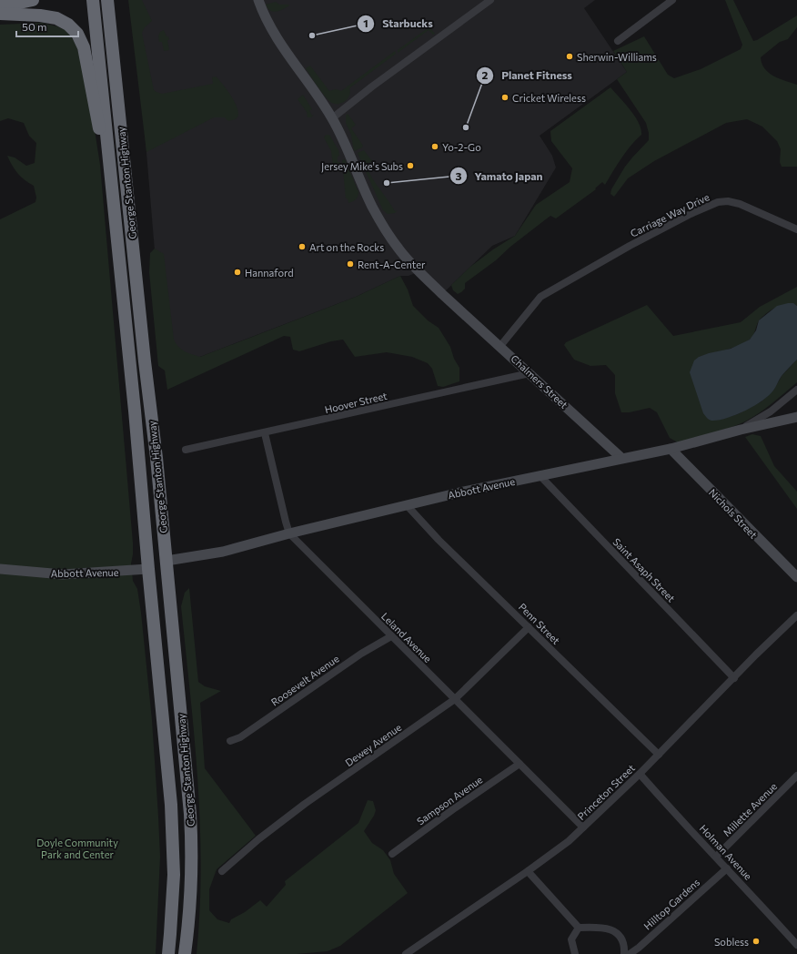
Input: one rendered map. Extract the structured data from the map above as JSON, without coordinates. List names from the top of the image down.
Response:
{
  "streets": {
    "highway": ["George Stanton Highway"],
    "street": [
      "Carriage Way Drive",
      "Chalmers Street",
      "Hoover Street",
      "Abbott Avenue",
      "Nichols Street",
      "Saint Asaph Street",
      "Penn Street",
      "Leland Avenue",
      "Roosevelt Avenue",
      "Dewey Avenue",
      "Princeton Street",
      "Sampson Avenue",
      "Millette Avenue",
      "Holman Avenue",
      "Hilltop Gardens"
    ]
  },
  "crossings": [
    ["George Stanton Highway", "Abbott Avenue"],
    ["Carriage Way Drive", "Chalmers Street"],
    ["Chalmers Street", "Hoover Street"],
    ["Chalmers Street", "Abbott Avenue"],
    ["Hoover Street", "Leland Avenue"],
    ["Abbott Avenue", "Nichols Street"],
    ["Abbott Avenue", "Saint Asaph Street"],
    ["Abbott Avenue", "Penn Street"],
    ["Abbott Avenue", "Leland Avenue"],
    ["Saint Asaph Street", "Princeton Street"],
    ["Penn Street", "Dewey Avenue"],
    ["Penn Street", "Princeton Street"],
    ["Leland Avenue", "Roosevelt Avenue"],
    ["Leland Avenue", "Dewey Avenue"],
    ["Leland Avenue", "Princeton Street"],
    ["Leland Avenue", "Sampson Avenue"],
    ["Princeton Street", "Holman Avenue"],
    ["Millette Avenue", "Holman Avenue"],
    ["Holman Avenue", "Hilltop Gardens"]
  ],
  "parks": ["Doyle Community Park and Center"],
  "places": [
    "Starbucks",
    "Sherwin-Williams",
    "Cricket Wireless",
    "Planet Fitness",
    "Yo-2-Go",
    "Jersey Mike's Subs",
    "Yamato Japan",
    "Art on the Rocks",
    "Rent-A-Center",
    "Hannaford",
    "Sobless"
  ],
  "scale_bar": "50 m"
}
